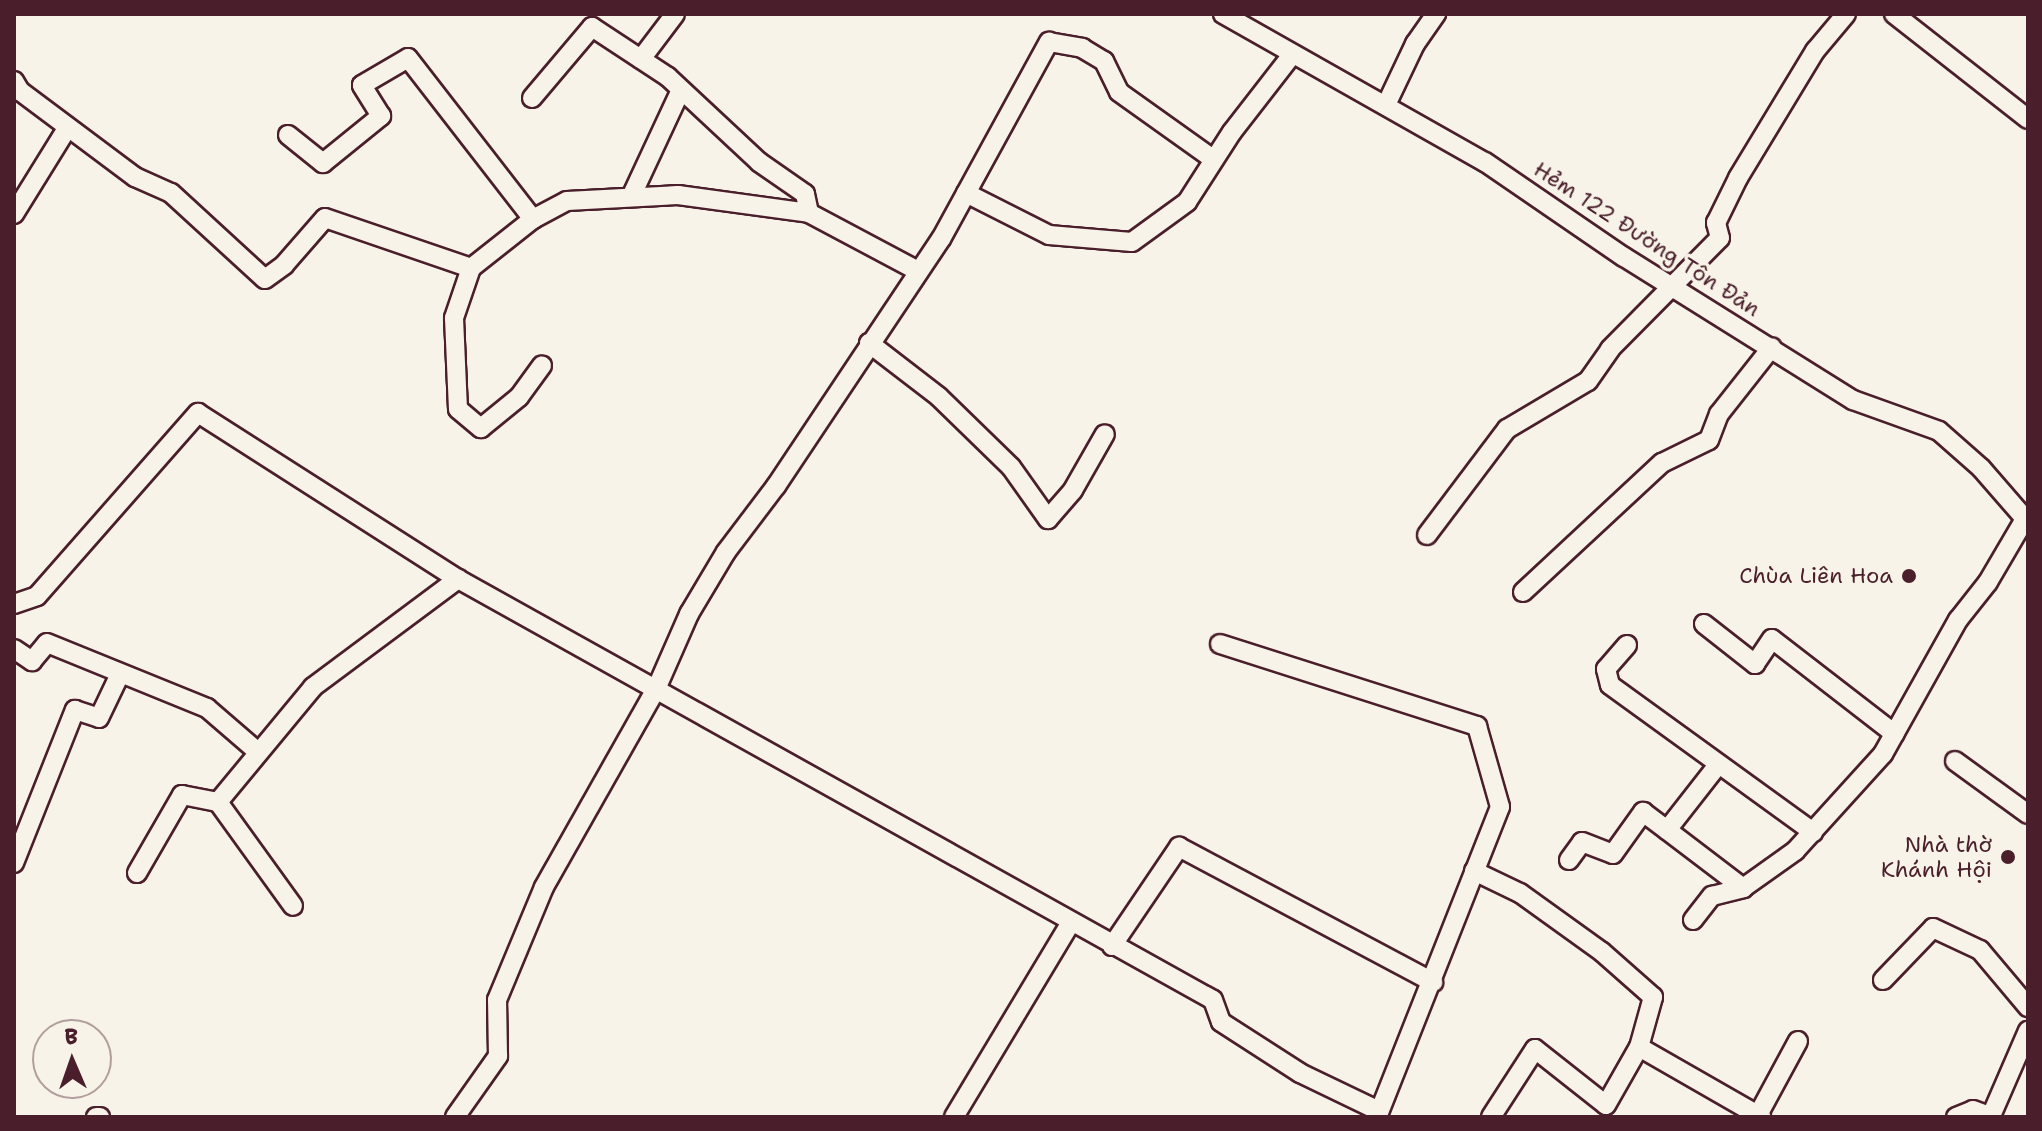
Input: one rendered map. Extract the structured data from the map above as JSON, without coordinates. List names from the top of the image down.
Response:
{
  "streets": {
    "lane": ["Hẻm 122 Đường Tôn Đản"]
  },
  "places": ["Chùa Liên Hoa", "Nhà thờ Khánh Hội"],
  "north": "top"
}
